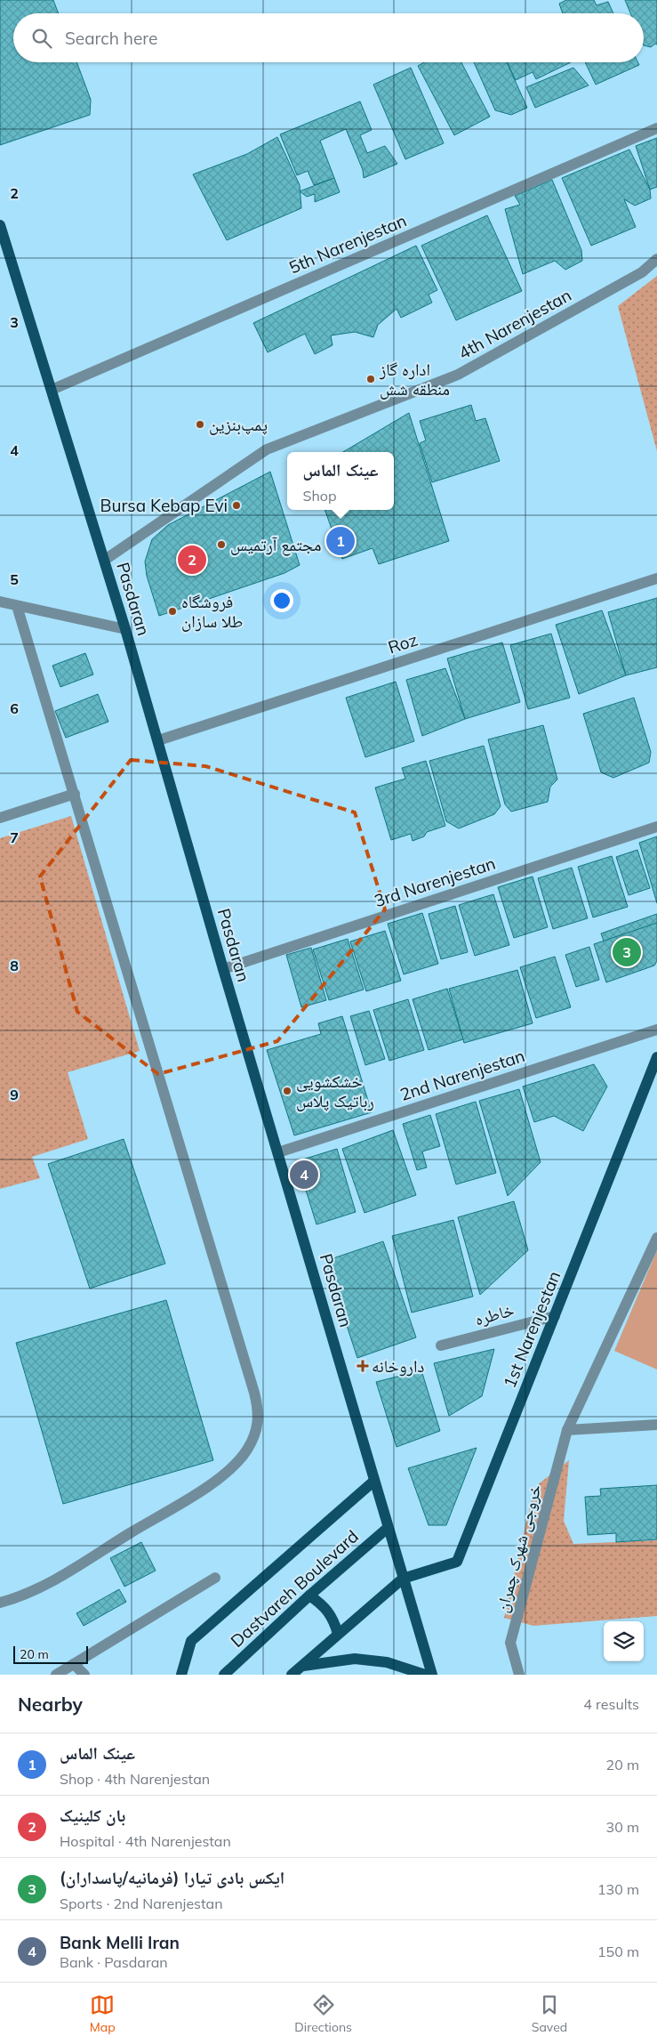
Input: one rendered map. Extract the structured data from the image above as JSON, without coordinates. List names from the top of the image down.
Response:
{
  "streets": {
    "main road": ["Pasdaran", "1st Narenjestan", "Dastvareh Boulevard"],
    "street": [
      "5th Narenjestan",
      "4th Narenjestan",
      "Roz",
      "3rd Narenjestan",
      "2nd Narenjestan",
      "خاطره",
      "خروجی شهرک چمران"
    ]
  },
  "crossings": [
    ["5th Narenjestan", "Pasdaran"],
    ["4th Narenjestan", "Pasdaran"],
    ["Pasdaran", "Roz"],
    ["Pasdaran", "3rd Narenjestan"],
    ["Pasdaran", "2nd Narenjestan"],
    ["Pasdaran", "1st Narenjestan"],
    ["Pasdaran", "Dastvareh Boulevard"],
    ["خاطره", "1st Narenjestan"]
  ],
  "places": {
    "other": [
      "اداره گاز منطقه شش",
      "پمپ‌بنزین",
      "Bursa Kebap Evi",
      "مجتمع آرتمیس",
      "فروشگاه طلا سازان",
      "خشکشویی رباتیک پلاس"
    ],
    "health": ["داروخانه"]
  },
  "scale_bar": "20 m",
  "page": {
    "search": "Search here",
    "popup": ["عینک الماس", "Shop"],
    "pins": [
      "1",
      "2",
      "3",
      "4"
    ],
    "scale": "20 m",
    "heading": ["Nearby", "4 results"],
    "list": [
      {
        "mark": "1",
        "name": "عینک الماس",
        "note": "Shop · 4th Narenjestan",
        "value": "20 m"
      },
      {
        "mark": "2",
        "name": "بان کلینیک",
        "note": "Hospital · 4th Narenjestan",
        "value": "30 m"
      },
      {
        "mark": "3",
        "name": "ایکس بادی تیارا (فرمانیه/پاسداران)",
        "note": "Sports · 2nd Narenjestan",
        "value": "130 m"
      },
      {
        "mark": "4",
        "name": "Bank Melli Iran",
        "note": "Bank · Pasdaran",
        "value": "150 m"
      }
    ],
    "nav": ["Map", "Directions", "Saved"]
  },
  "grid": {
    "rows": [
      "2",
      "3",
      "4",
      "5",
      "6",
      "7",
      "8",
      "9"
    ]
  }
}
